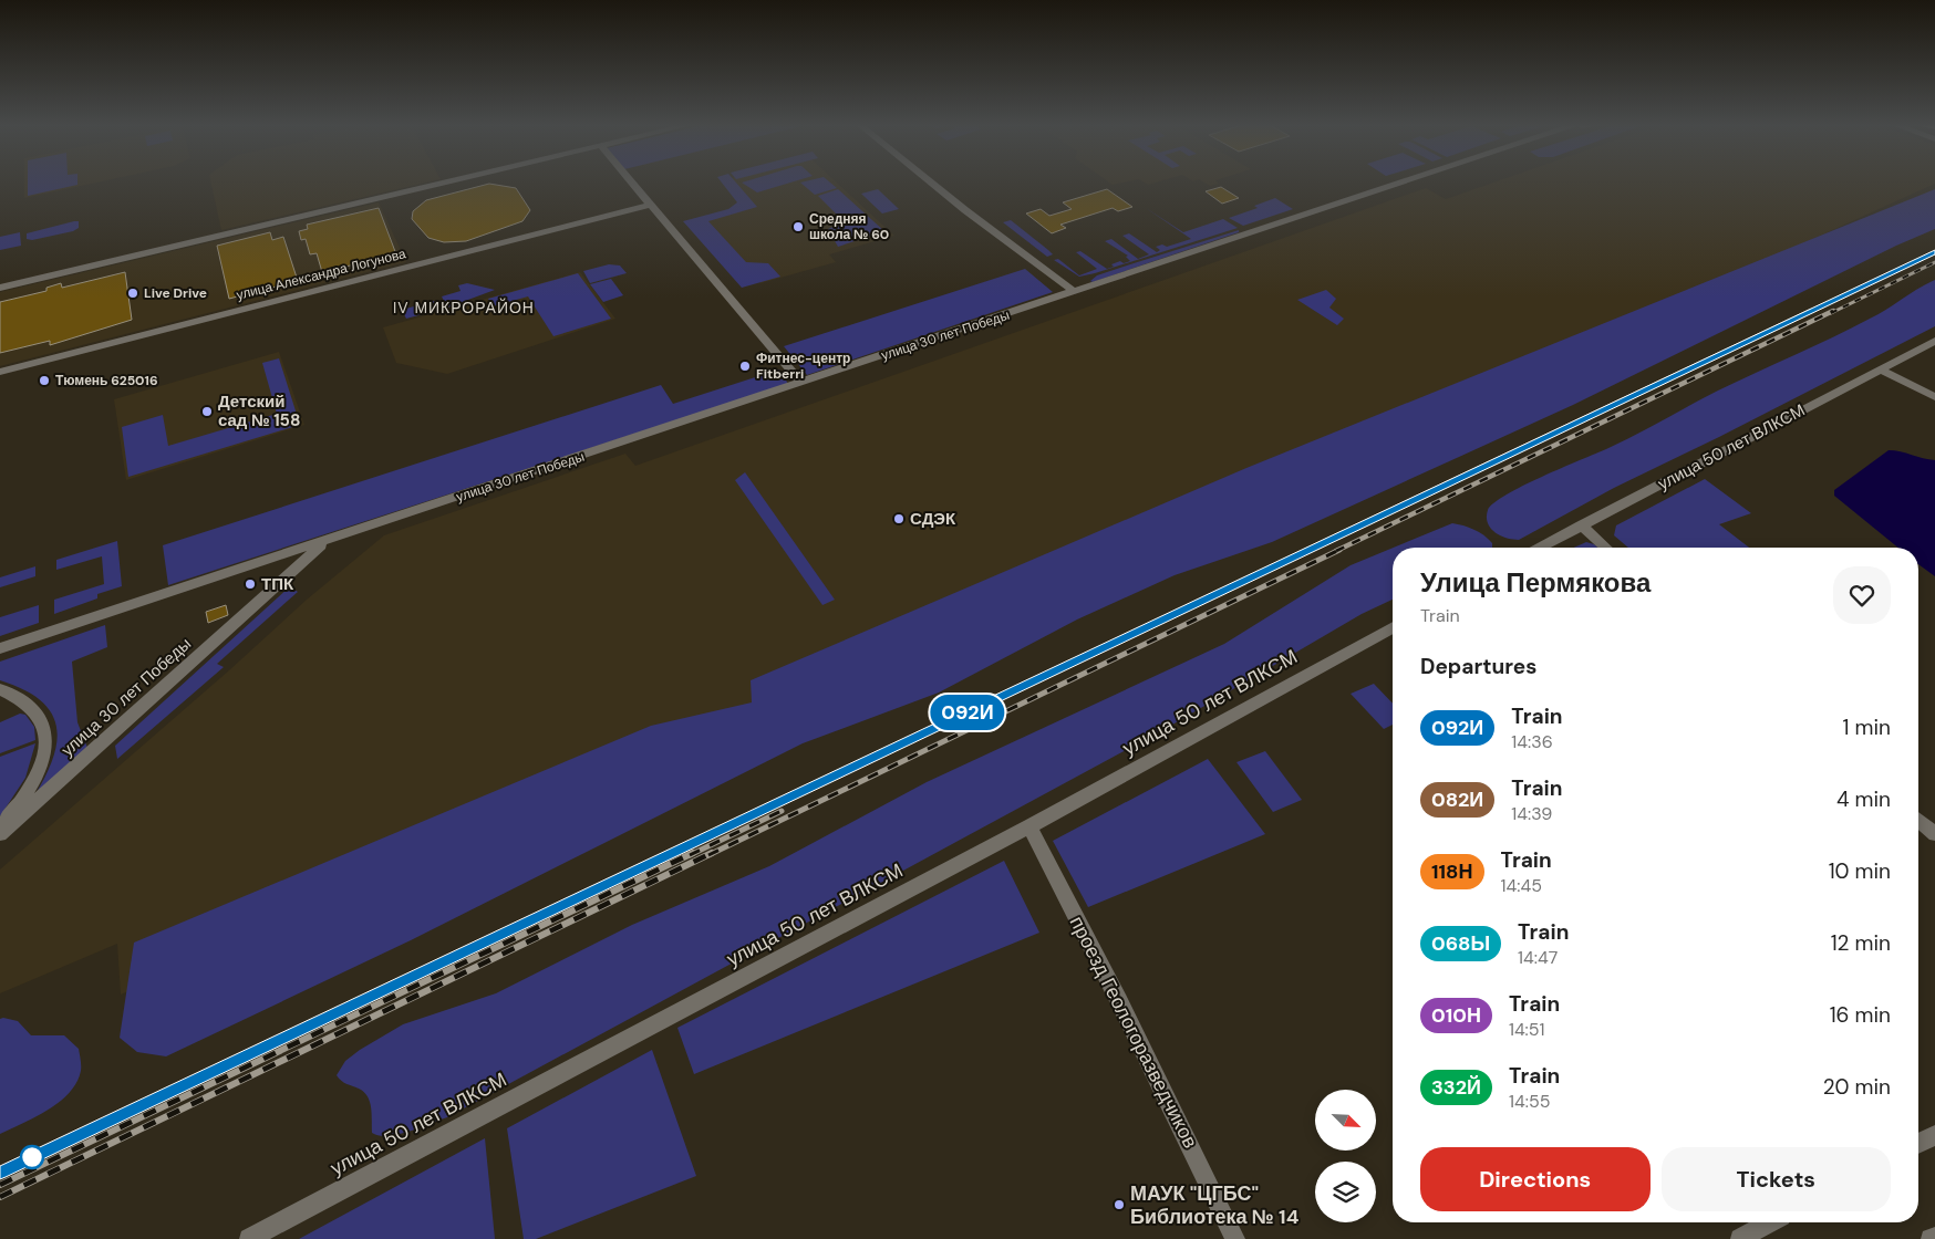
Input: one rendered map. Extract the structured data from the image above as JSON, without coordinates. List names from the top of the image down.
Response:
{
  "streets": {
    "street": [
      "улица Александра Логунова",
      "улица 30 лет Победы",
      "улица 50 лет ВЛКСМ",
      "проезд Геологоразведчиков"
    ]
  },
  "crossings": [
    ["улица 50 лет ВЛКСМ", "проезд Геологоразведчиков"]
  ],
  "districts": ["IV МИКРОРАЙОН"],
  "places": [
    "Средняя школа № 60",
    "Live Drive",
    "Фитнес-центр Fitberri",
    "Тюмень 625016",
    "Детский сад № 158",
    "СДЭК",
    "ТПК",
    "МАУК \"ЦГБС\" Библиотека № 14"
  ],
  "north": "bottom right",
  "page": {
    "on_map": "092И",
    "heading": [
      ["Улица Пермякова", "Train"],
      "Departures"
    ],
    "list": [
      {
        "mark": "092И",
        "name": "Train",
        "note": "14:36",
        "value": "1 min"
      },
      {
        "mark": "082И",
        "name": "Train",
        "note": "14:39",
        "value": "4 min"
      },
      {
        "mark": "118Н",
        "name": "Train",
        "note": "14:45",
        "value": "10 min"
      },
      {
        "mark": "068Ы",
        "name": "Train",
        "note": "14:47",
        "value": "12 min"
      },
      {
        "mark": "010Н",
        "name": "Train",
        "note": "14:51",
        "value": "16 min"
      },
      {
        "mark": "332Й",
        "name": "Train",
        "note": "14:55",
        "value": "20 min"
      }
    ],
    "buttons": ["Directions", "Tickets"]
  }
}
